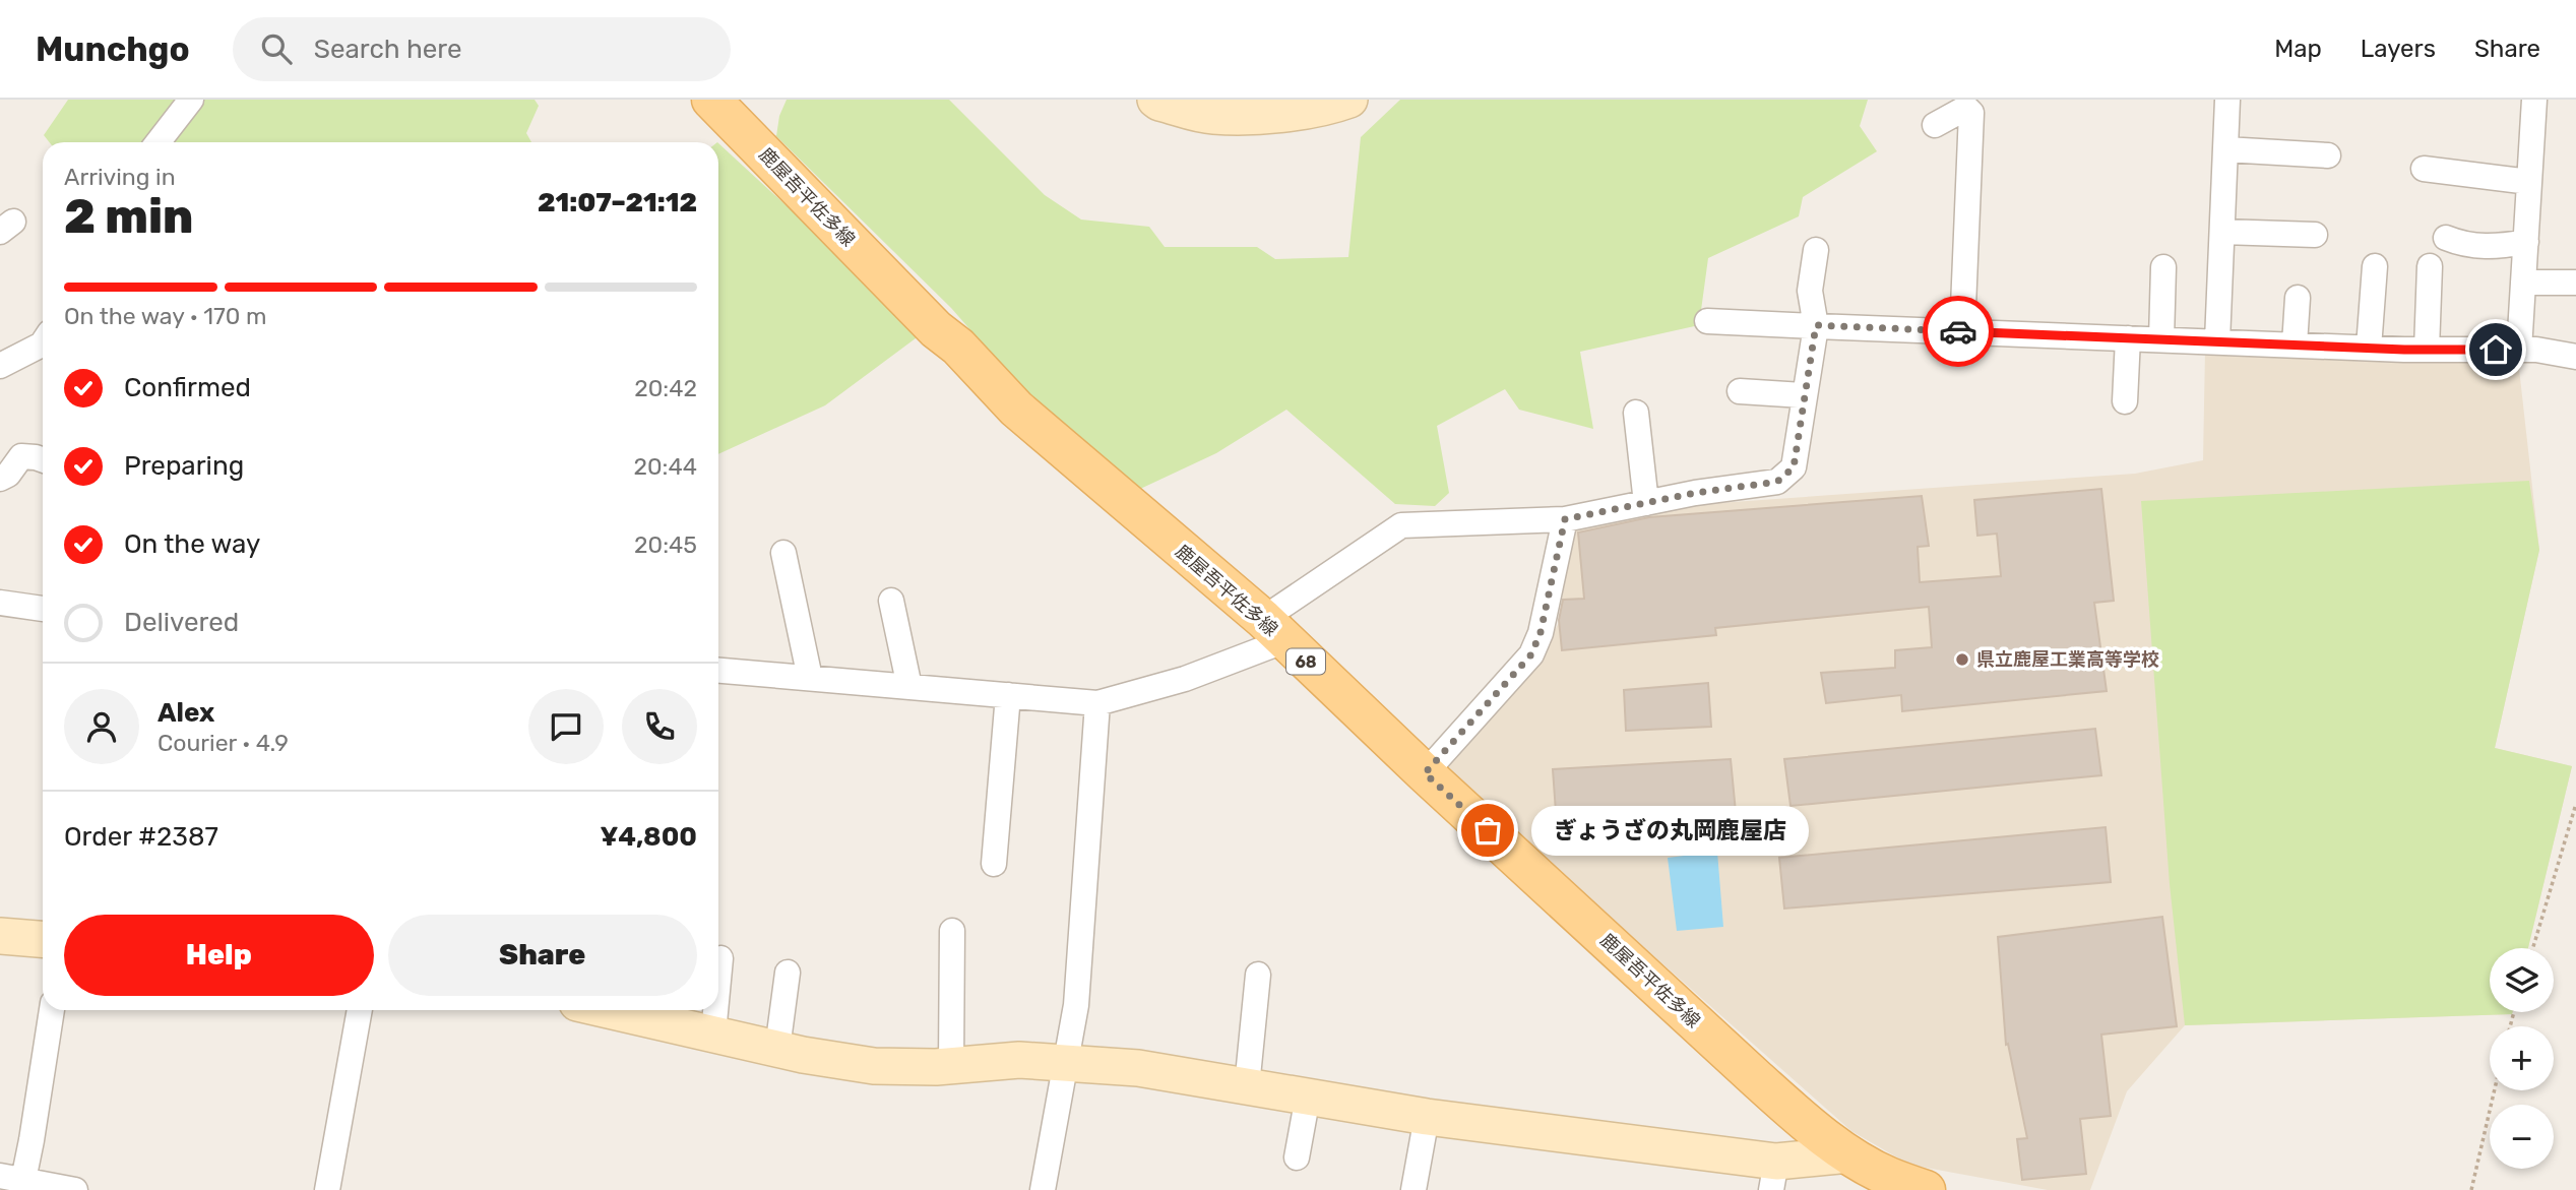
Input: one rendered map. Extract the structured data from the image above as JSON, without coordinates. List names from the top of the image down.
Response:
{
  "streets": {
    "main road": ["鹿屋吾平佐多線", "68"]
  },
  "places": ["県立鹿屋工業高等学校", "ぎょうざの丸岡鹿屋店"],
  "page": {
    "header": "Munchgo",
    "search": "Search here",
    "nav": ["Map", "Layers", "Share"],
    "heading": ["2 min", "Arriving in", "21:07–21:12"],
    "panel": [
      "Alex",
      "Courier · 4.9",
      "Order #2387",
      "¥4,800"
    ],
    "bar": "On the way · 170 m",
    "list": [
      ["Confirmed", "20:42"],
      ["Preparing", "20:44"],
      ["On the way", "20:45"],
      "Delivered"
    ],
    "bubble": "ぎょうざの丸岡鹿屋店",
    "buttons": ["Help", "Share"],
    "map_buttons": ["+", "−"]
  }
}
